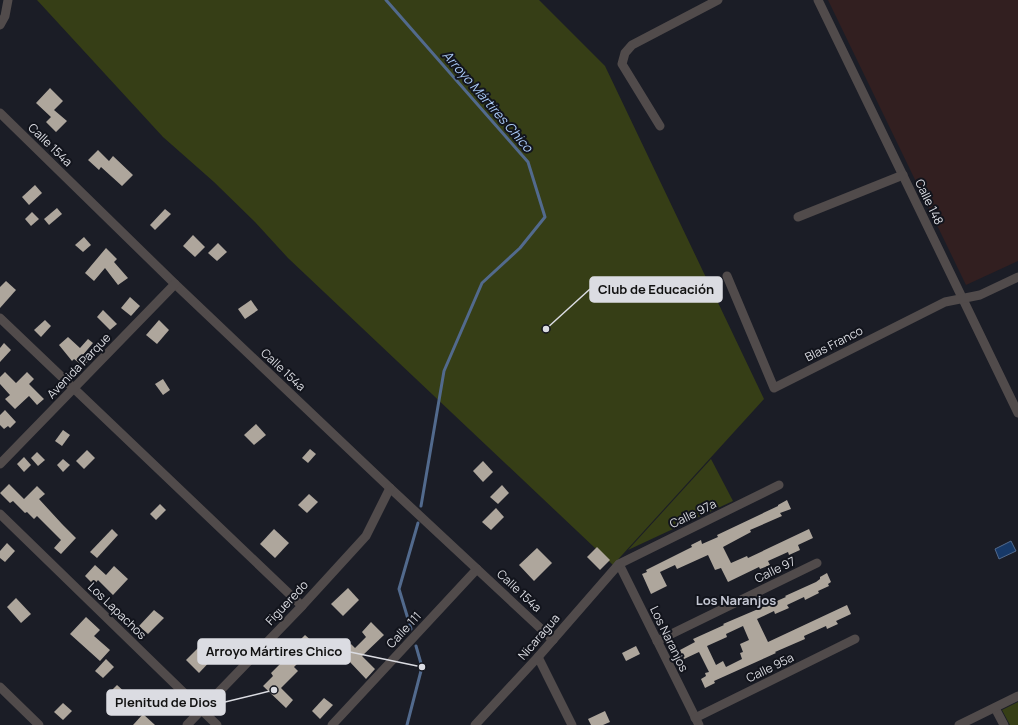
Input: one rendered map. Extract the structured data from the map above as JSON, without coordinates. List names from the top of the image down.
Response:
{
  "streets": {
    "street": [
      "Calle 154a",
      "Calle 148",
      "Blas Franco",
      "Avenida Parque",
      "Calle 97a",
      "Calle 97",
      "Figueredo",
      "Los Lapachos",
      "Calle 111",
      "Nicaragua",
      "Los Naranjos",
      "Calle 95a"
    ]
  },
  "crossings": [
    ["Calle 154a", "Avenida Parque"],
    ["Calle 154a", "Figueredo"],
    ["Calle 154a", "Calle 111"],
    ["Calle 154a", "Nicaragua"],
    ["Calle 148", "Blas Franco"],
    ["Calle 97a", "Nicaragua"],
    ["Calle 97a", "Los Naranjos"],
    ["Calle 97", "Los Naranjos"],
    ["Figueredo", "Los Lapachos"],
    ["Nicaragua", "Los Naranjos"],
    ["Los Naranjos", "Calle 95a"]
  ],
  "districts": ["Los Naranjos"],
  "water": ["Arroyo Mártires Chico"],
  "places": ["Club de Educación", "Arroyo Mártires Chico", "Plenitud de Dios"]
}
